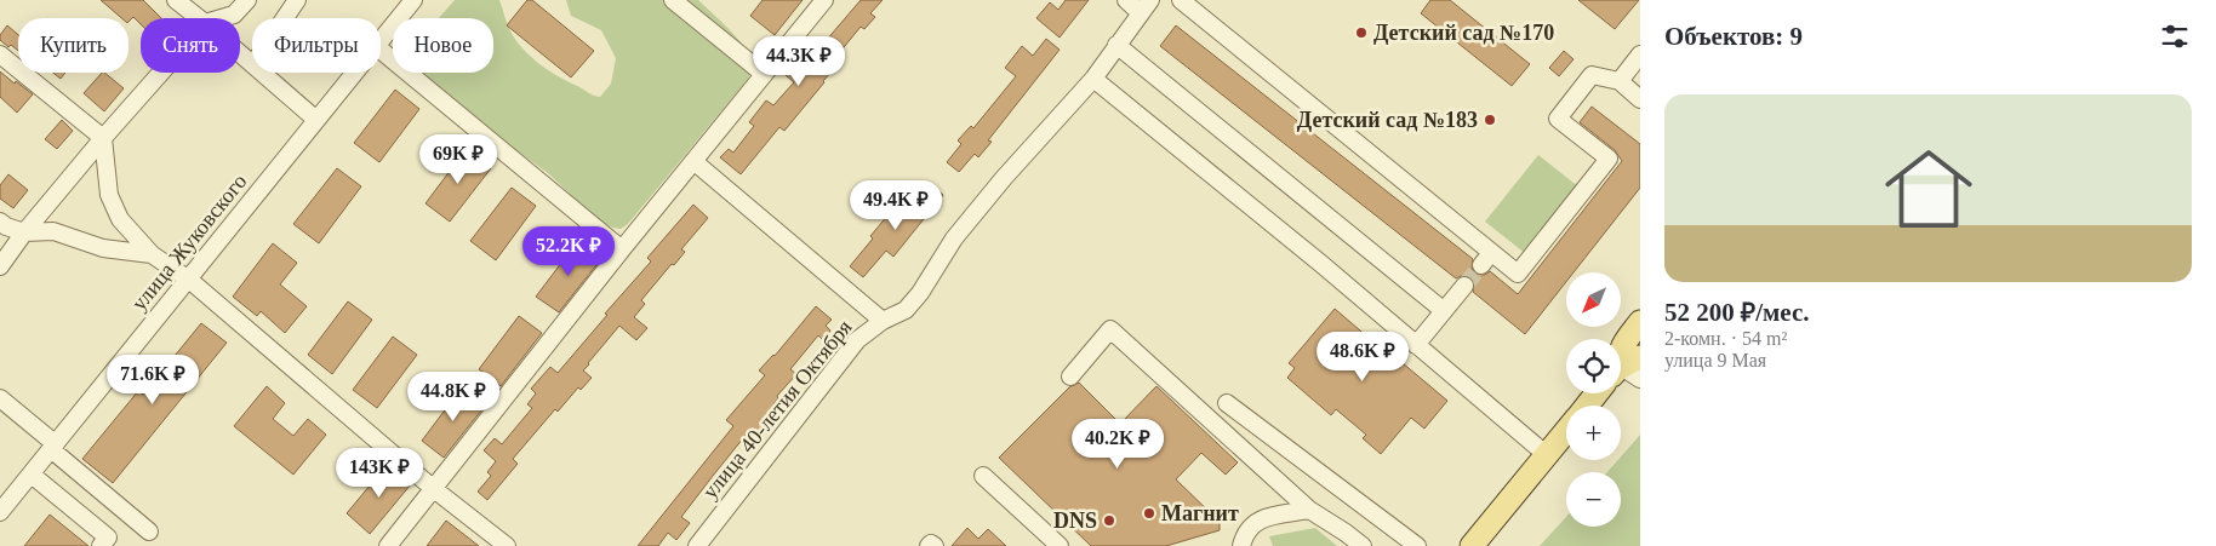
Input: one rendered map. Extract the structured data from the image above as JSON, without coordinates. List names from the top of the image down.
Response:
{
  "streets": {
    "street": ["улица Жуковского", "улица 40-летия Октября"]
  },
  "places": [
    "Детский сад №170",
    "Детский сад №183",
    "Магнит",
    "DNS"
  ],
  "north": "bottom left",
  "page": {
    "heading": "Объектов: 9",
    "chip": [
      "Купить",
      "Снять",
      "Фильтры",
      "Новое"
    ],
    "price": [
      "44.3K ₽",
      "69K ₽",
      "49.4K ₽",
      "52.2K ₽",
      "48.6K ₽",
      "71.6K ₽",
      "44.8K ₽",
      "40.2K ₽",
      "143K ₽"
    ],
    "list": [
      {
        "name": "52 200 ₽/мес.",
        "note": "2-комн. · 54 m² · улица 9 Мая"
      }
    ],
    "map_buttons": ["+", "−"]
  }
}
